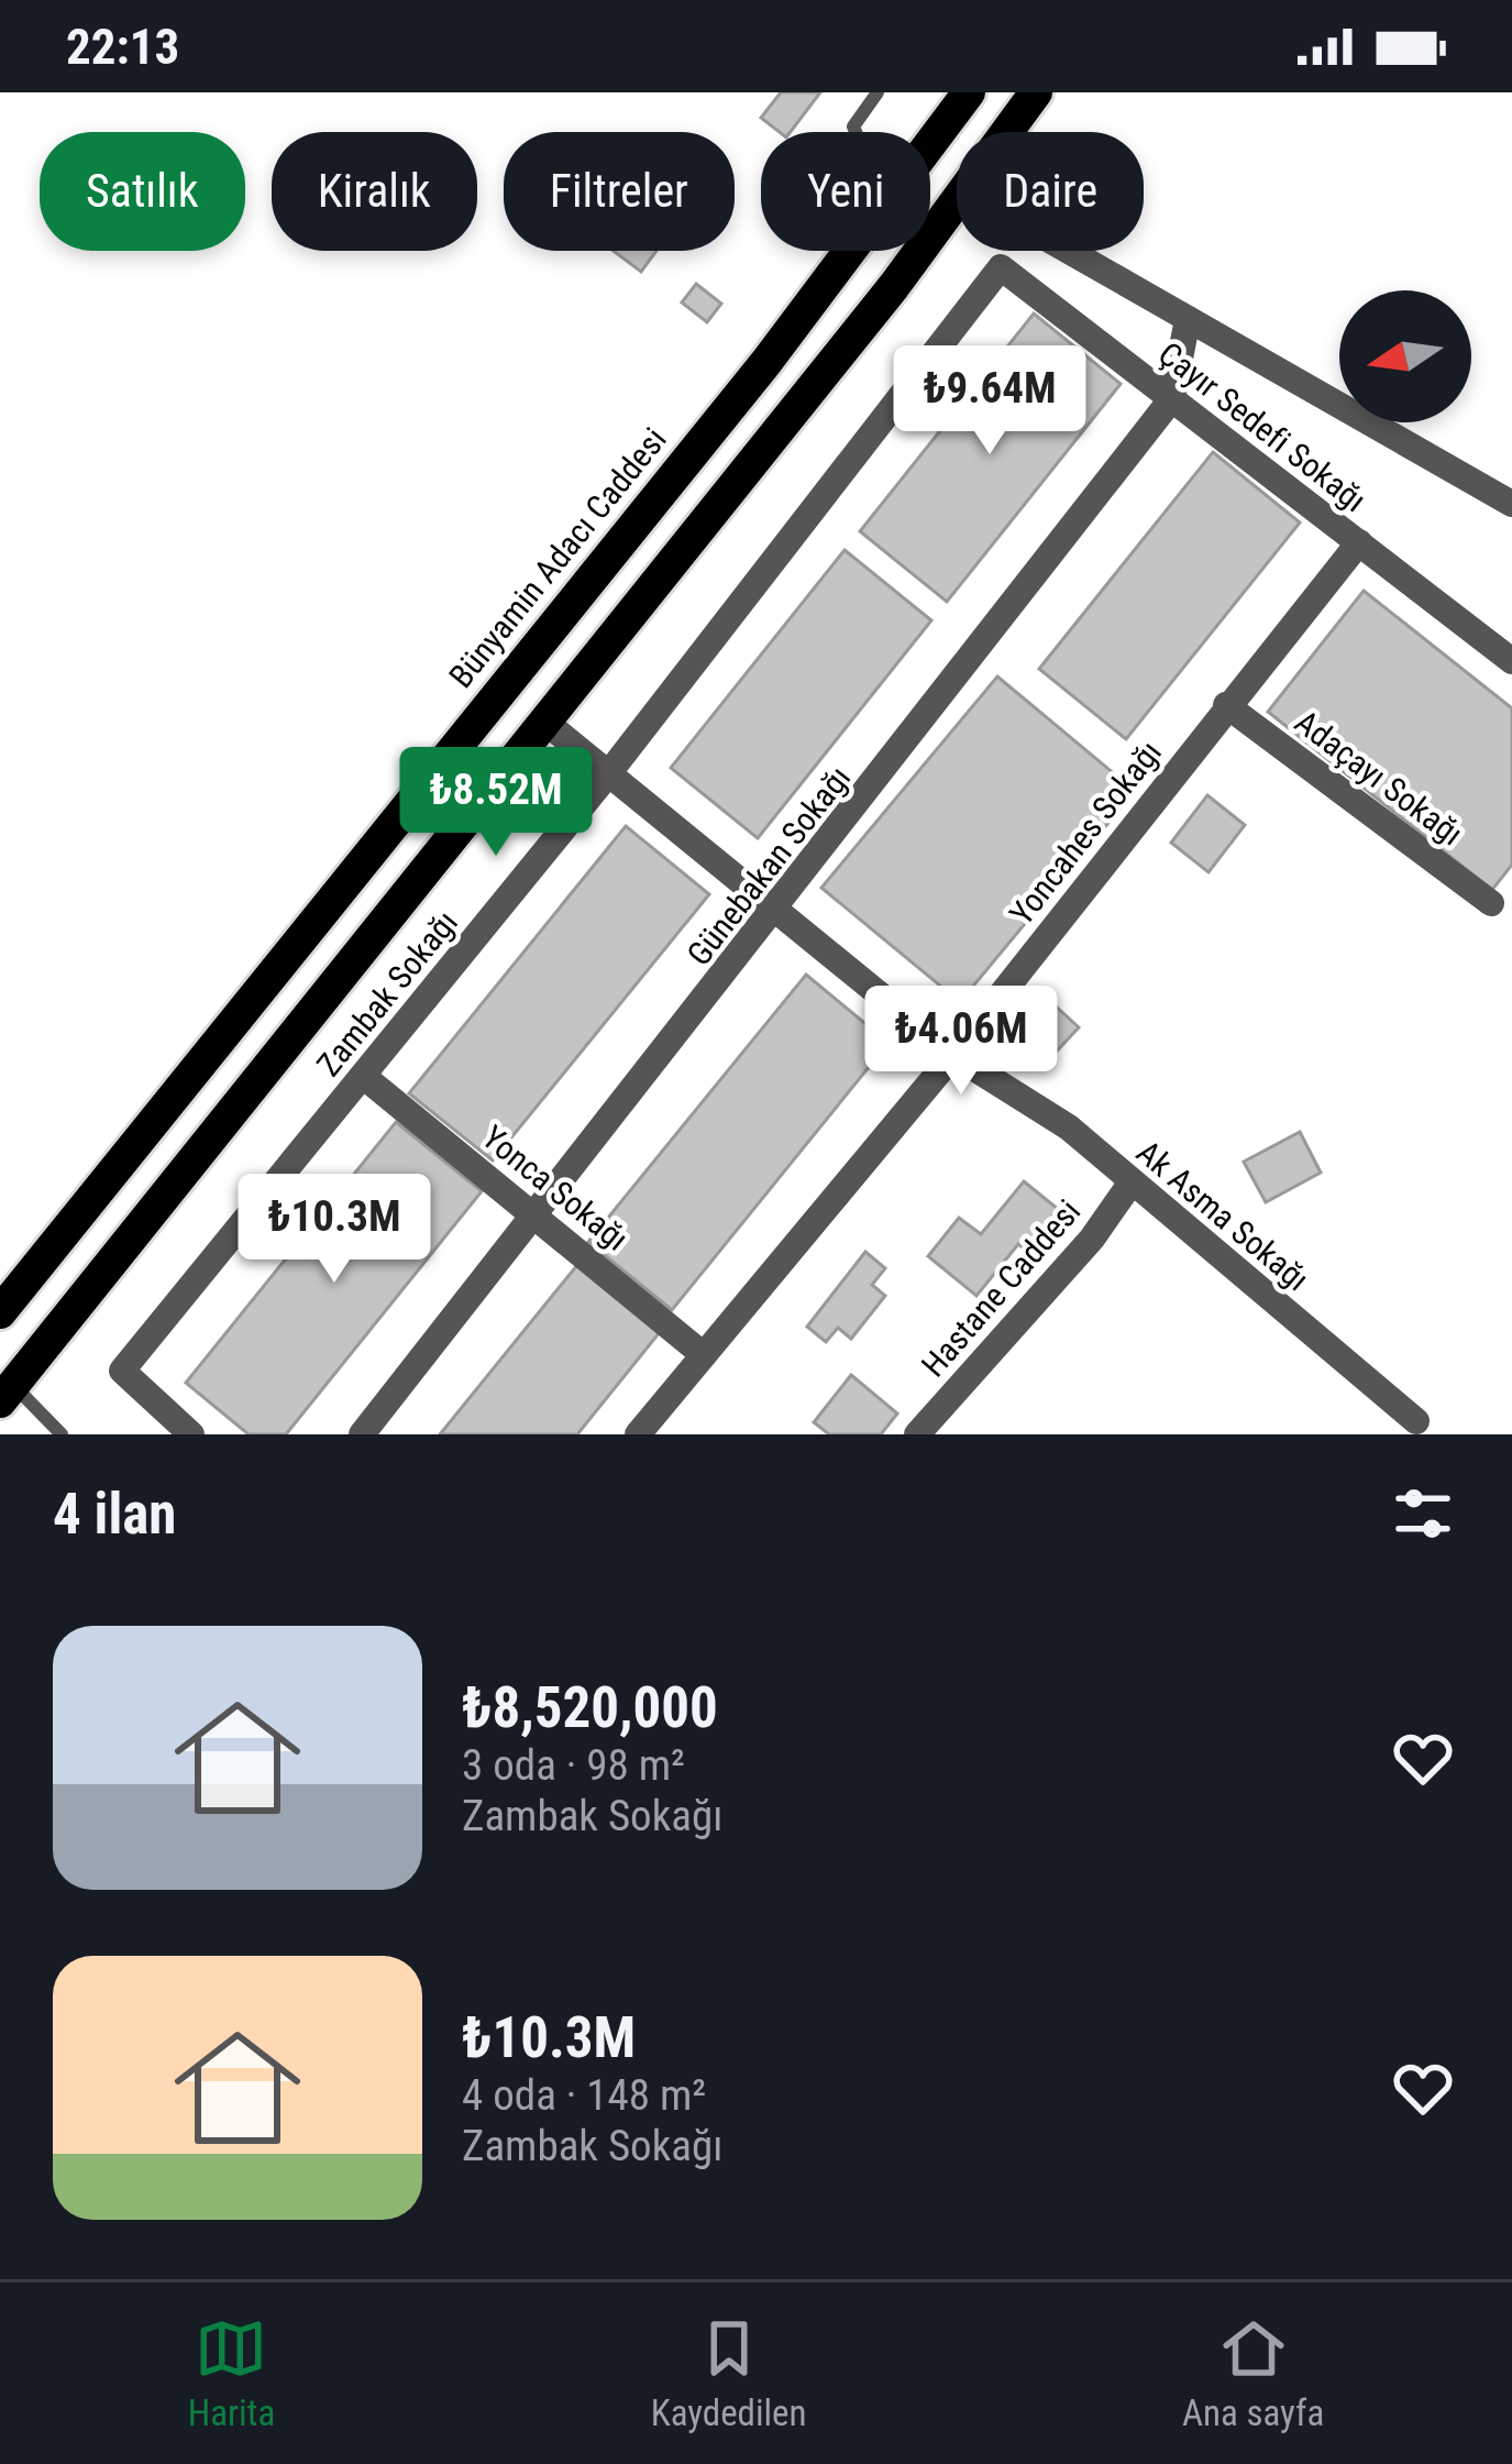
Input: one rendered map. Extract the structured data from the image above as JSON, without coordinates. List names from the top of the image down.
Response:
{
  "streets": {
    "main road": ["Bünyamin Adacı Caddesi"],
    "street": [
      "Çayır Sedefi Sokağı",
      "Adaçayı Sokağı",
      "Yoncahes Sokağı",
      "Günebakan Sokağı",
      "Zambak Sokağı",
      "Yonca Sokağı",
      "Ak Asma Sokağı",
      "Hastane Caddesi"
    ]
  },
  "crossings": [
    ["Çayır Sedefi Sokağı", "Yoncahes Sokağı"],
    ["Çayır Sedefi Sokağı", "Günebakan Sokağı"],
    ["Çayır Sedefi Sokağı", "Zambak Sokağı"],
    ["Adaçayı Sokağı", "Yoncahes Sokağı"],
    ["Yoncahes Sokağı", "Yonca Sokağı"],
    ["Yoncahes Sokağı", "Ak Asma Sokağı"],
    ["Günebakan Sokağı", "Yonca Sokağı"],
    ["Günebakan Sokağı", "Ak Asma Sokağı"],
    ["Zambak Sokağı", "Yonca Sokağı"],
    ["Zambak Sokağı", "Ak Asma Sokağı"],
    ["Ak Asma Sokağı", "Hastane Caddesi"]
  ],
  "north": "left",
  "page": {
    "status": "22:13",
    "chip": [
      "Satılık",
      "Kiralık",
      "Filtreler",
      "Yeni",
      "Daire"
    ],
    "price": [
      "₺9.64M",
      "₺8.52M",
      "₺4.06M",
      "₺10.3M"
    ],
    "heading": "4 ilan",
    "list": [
      {
        "name": "₺8,520,000",
        "note": "3 oda · 98 m² · Zambak Sokağı"
      },
      {
        "name": "₺10.3M",
        "note": "4 oda · 148 m² · Zambak Sokağı"
      }
    ],
    "tabs": ["Harita", "Kaydedilen", "Ana sayfa"]
  }
}
